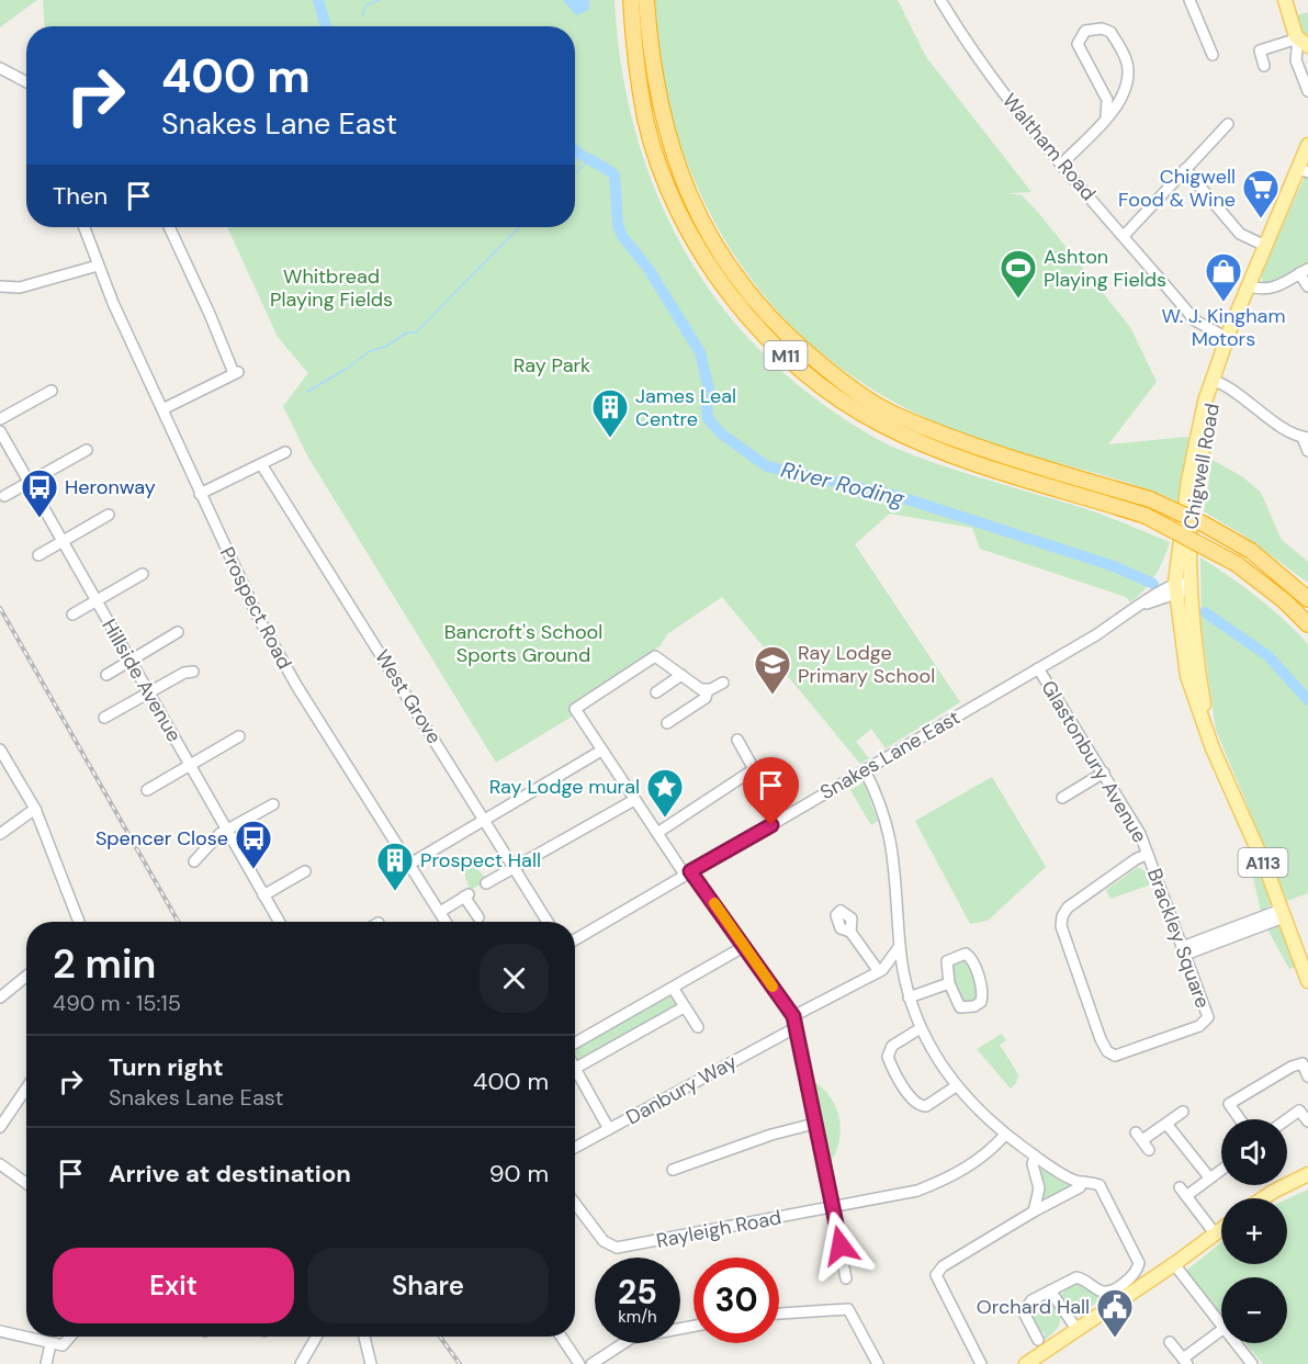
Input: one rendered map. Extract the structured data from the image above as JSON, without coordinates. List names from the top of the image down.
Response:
{
  "streets": {
    "highway": ["M11"],
    "main road": ["Chigwell Road", "A113"],
    "street": [
      "Waltham Road",
      "Prospect Road",
      "Hillside Avenue",
      "West Grove",
      "Snakes Lane East",
      "Glastonbury Avenue",
      "Brackley Square",
      "Danbury Way",
      "Rayleigh Road"
    ]
  },
  "crossings": [
    ["Waltham Road", "Chigwell Road"],
    ["Chigwell Road", "Snakes Lane East"],
    ["Snakes Lane East", "Glastonbury Avenue"],
    ["Glastonbury Avenue", "Brackley Square"]
  ],
  "water": ["River Roding"],
  "parks": ["Whitbread Playing Fields", "Ray Park", "Bancroft's School Sports Ground"],
  "places": {
    "supermarket": ["Chigwell Food & Wine"],
    "sports": ["Ashton Playing Fields"],
    "shop": ["W. J. Kingham Motors"],
    "building": ["James Leal Centre", "Prospect Hall"],
    "bus stop": ["Heronway", "Spencer Close"],
    "school or university": ["Ray Lodge Primary School"],
    "place": ["Ray Lodge mural"],
    "public building": ["Orchard Hall"]
  },
  "page": {
    "turn": ["400 m", "Snakes Lane East"],
    "then": "Then",
    "heading": ["2 min", "490 m · 15:15"],
    "list": [
      {
        "name": "Turn right",
        "note": "Snakes Lane East",
        "value": "400 m"
      },
      {
        "name": "Arrive at destination",
        "value": "90 m"
      }
    ],
    "map_buttons": ["+", "−"],
    "buttons": ["Exit", "Share"],
    "speed": "25 km/h",
    "limit": "30"
  }
}
